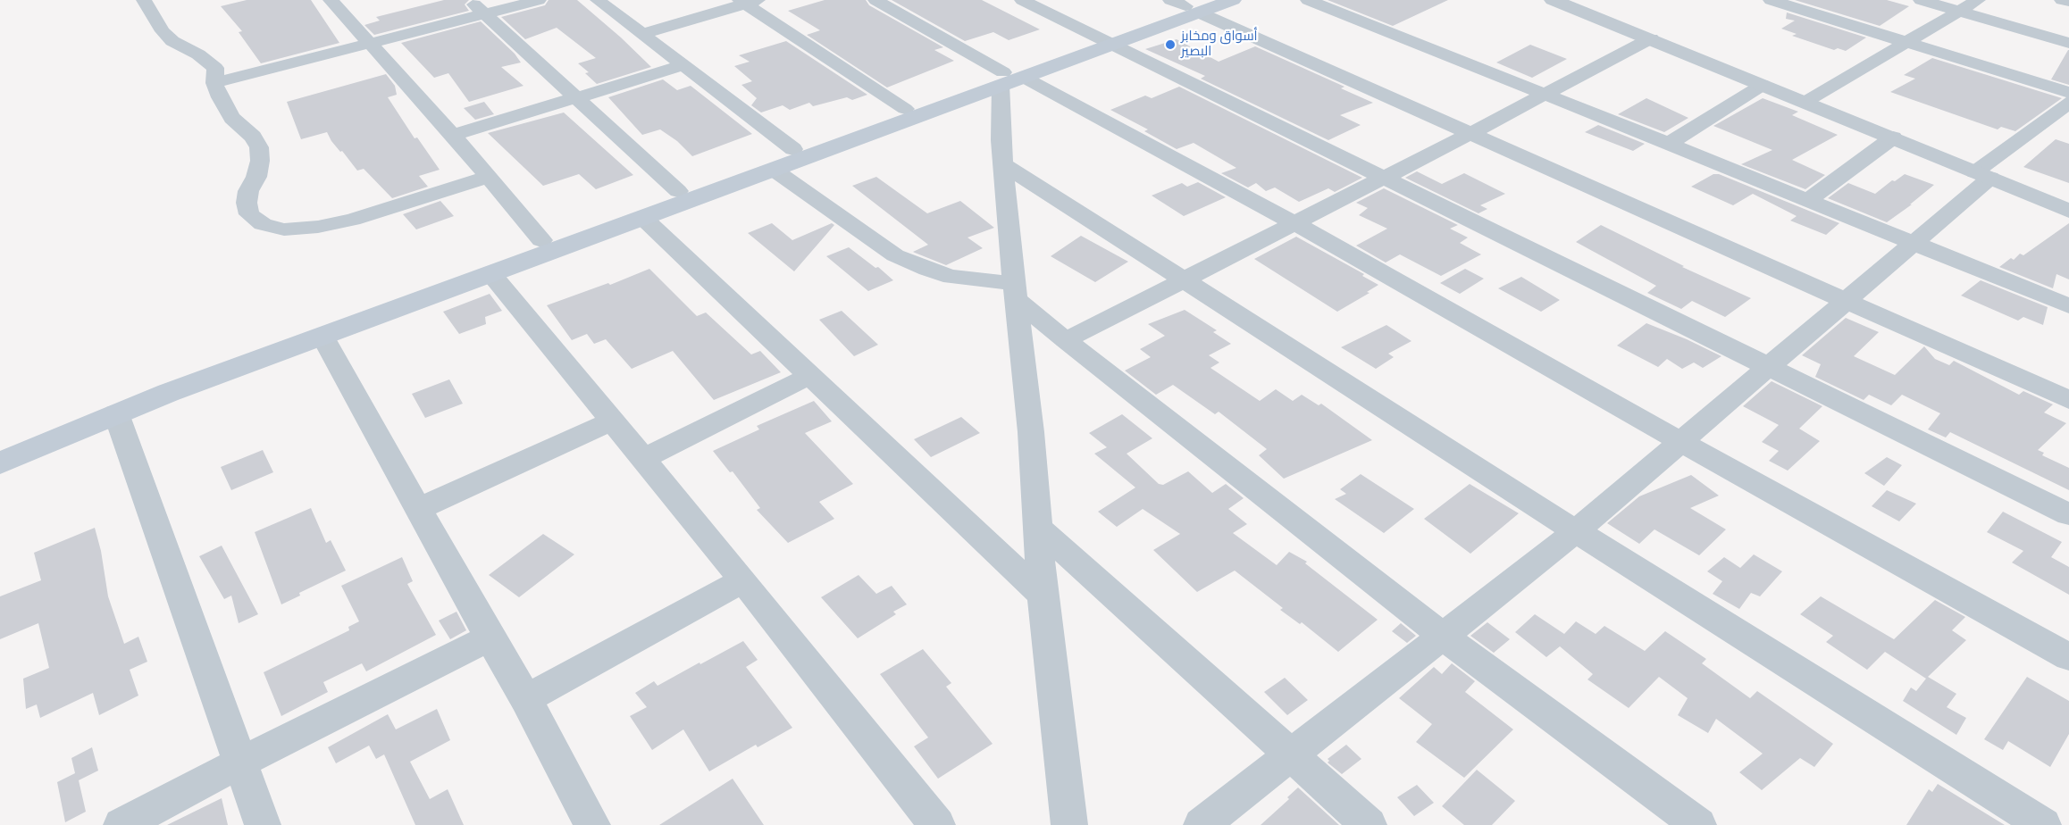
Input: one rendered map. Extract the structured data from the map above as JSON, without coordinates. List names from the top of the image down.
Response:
{
  "places": ["أسواق ومخابز البصير"]
}
